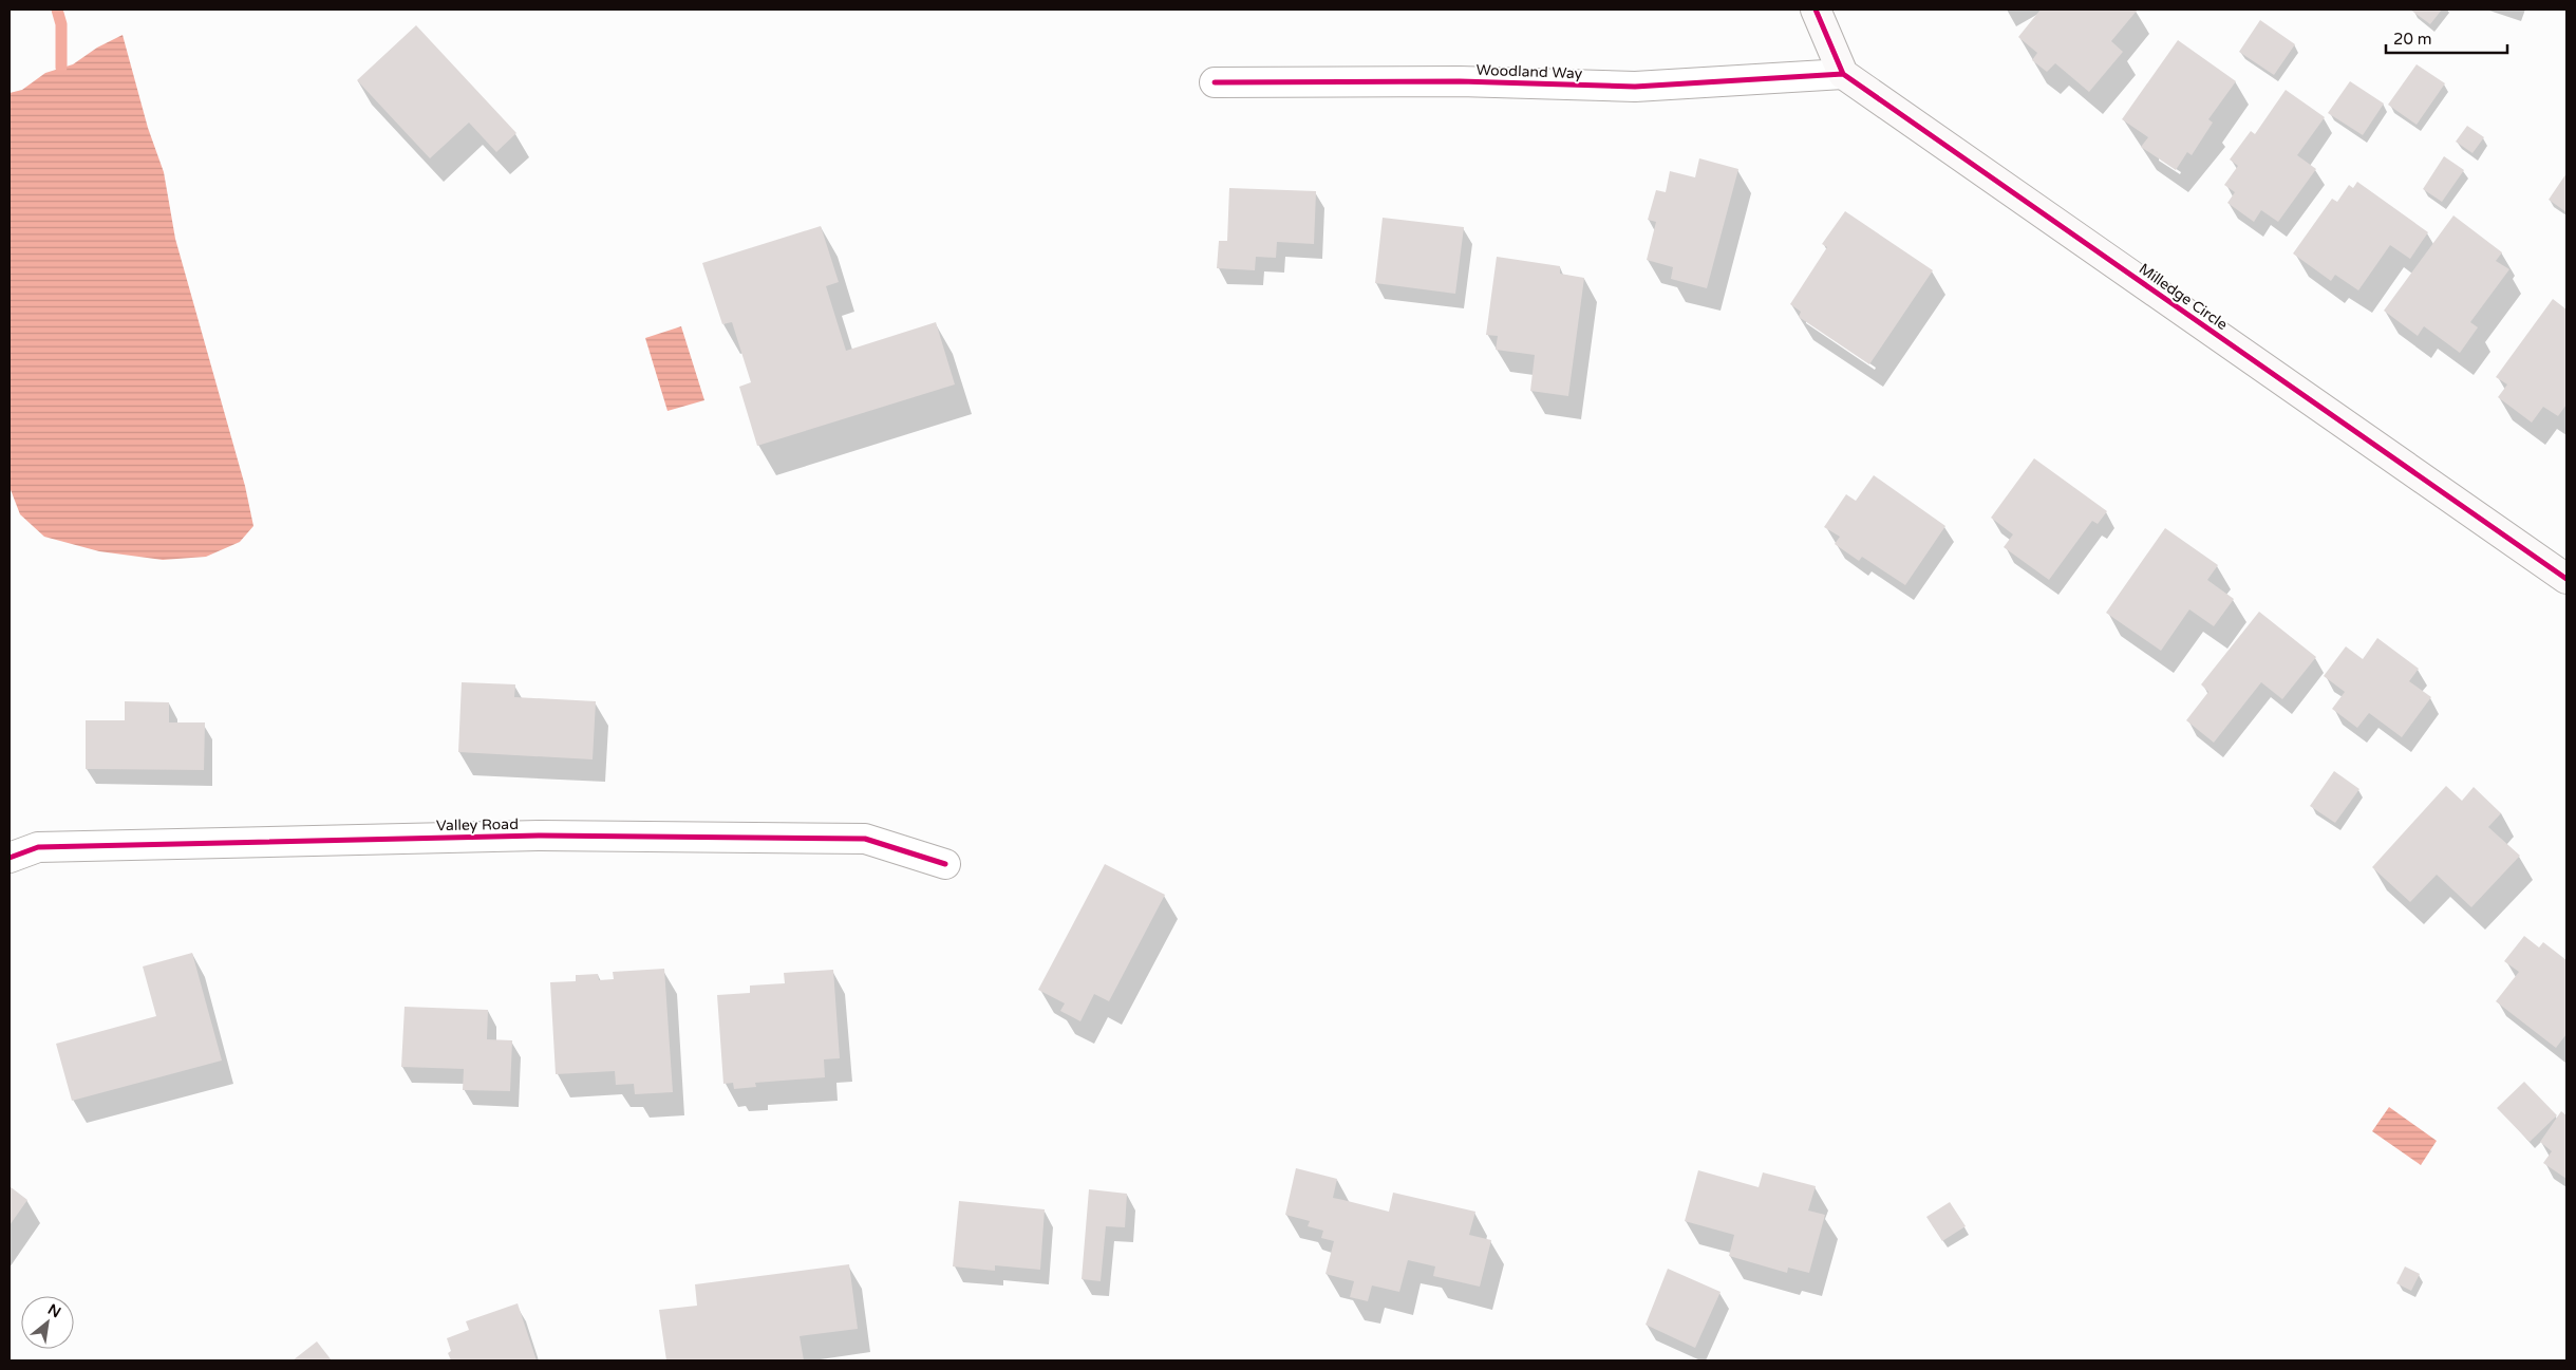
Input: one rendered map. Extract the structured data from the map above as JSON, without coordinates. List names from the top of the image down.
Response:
{
  "streets": {
    "street": ["Woodland Way", "Milledge Circle", "Valley Road"]
  },
  "crossings": [
    ["Woodland Way", "Milledge Circle"]
  ],
  "scale_bar": "20 m",
  "north": "top right"
}
